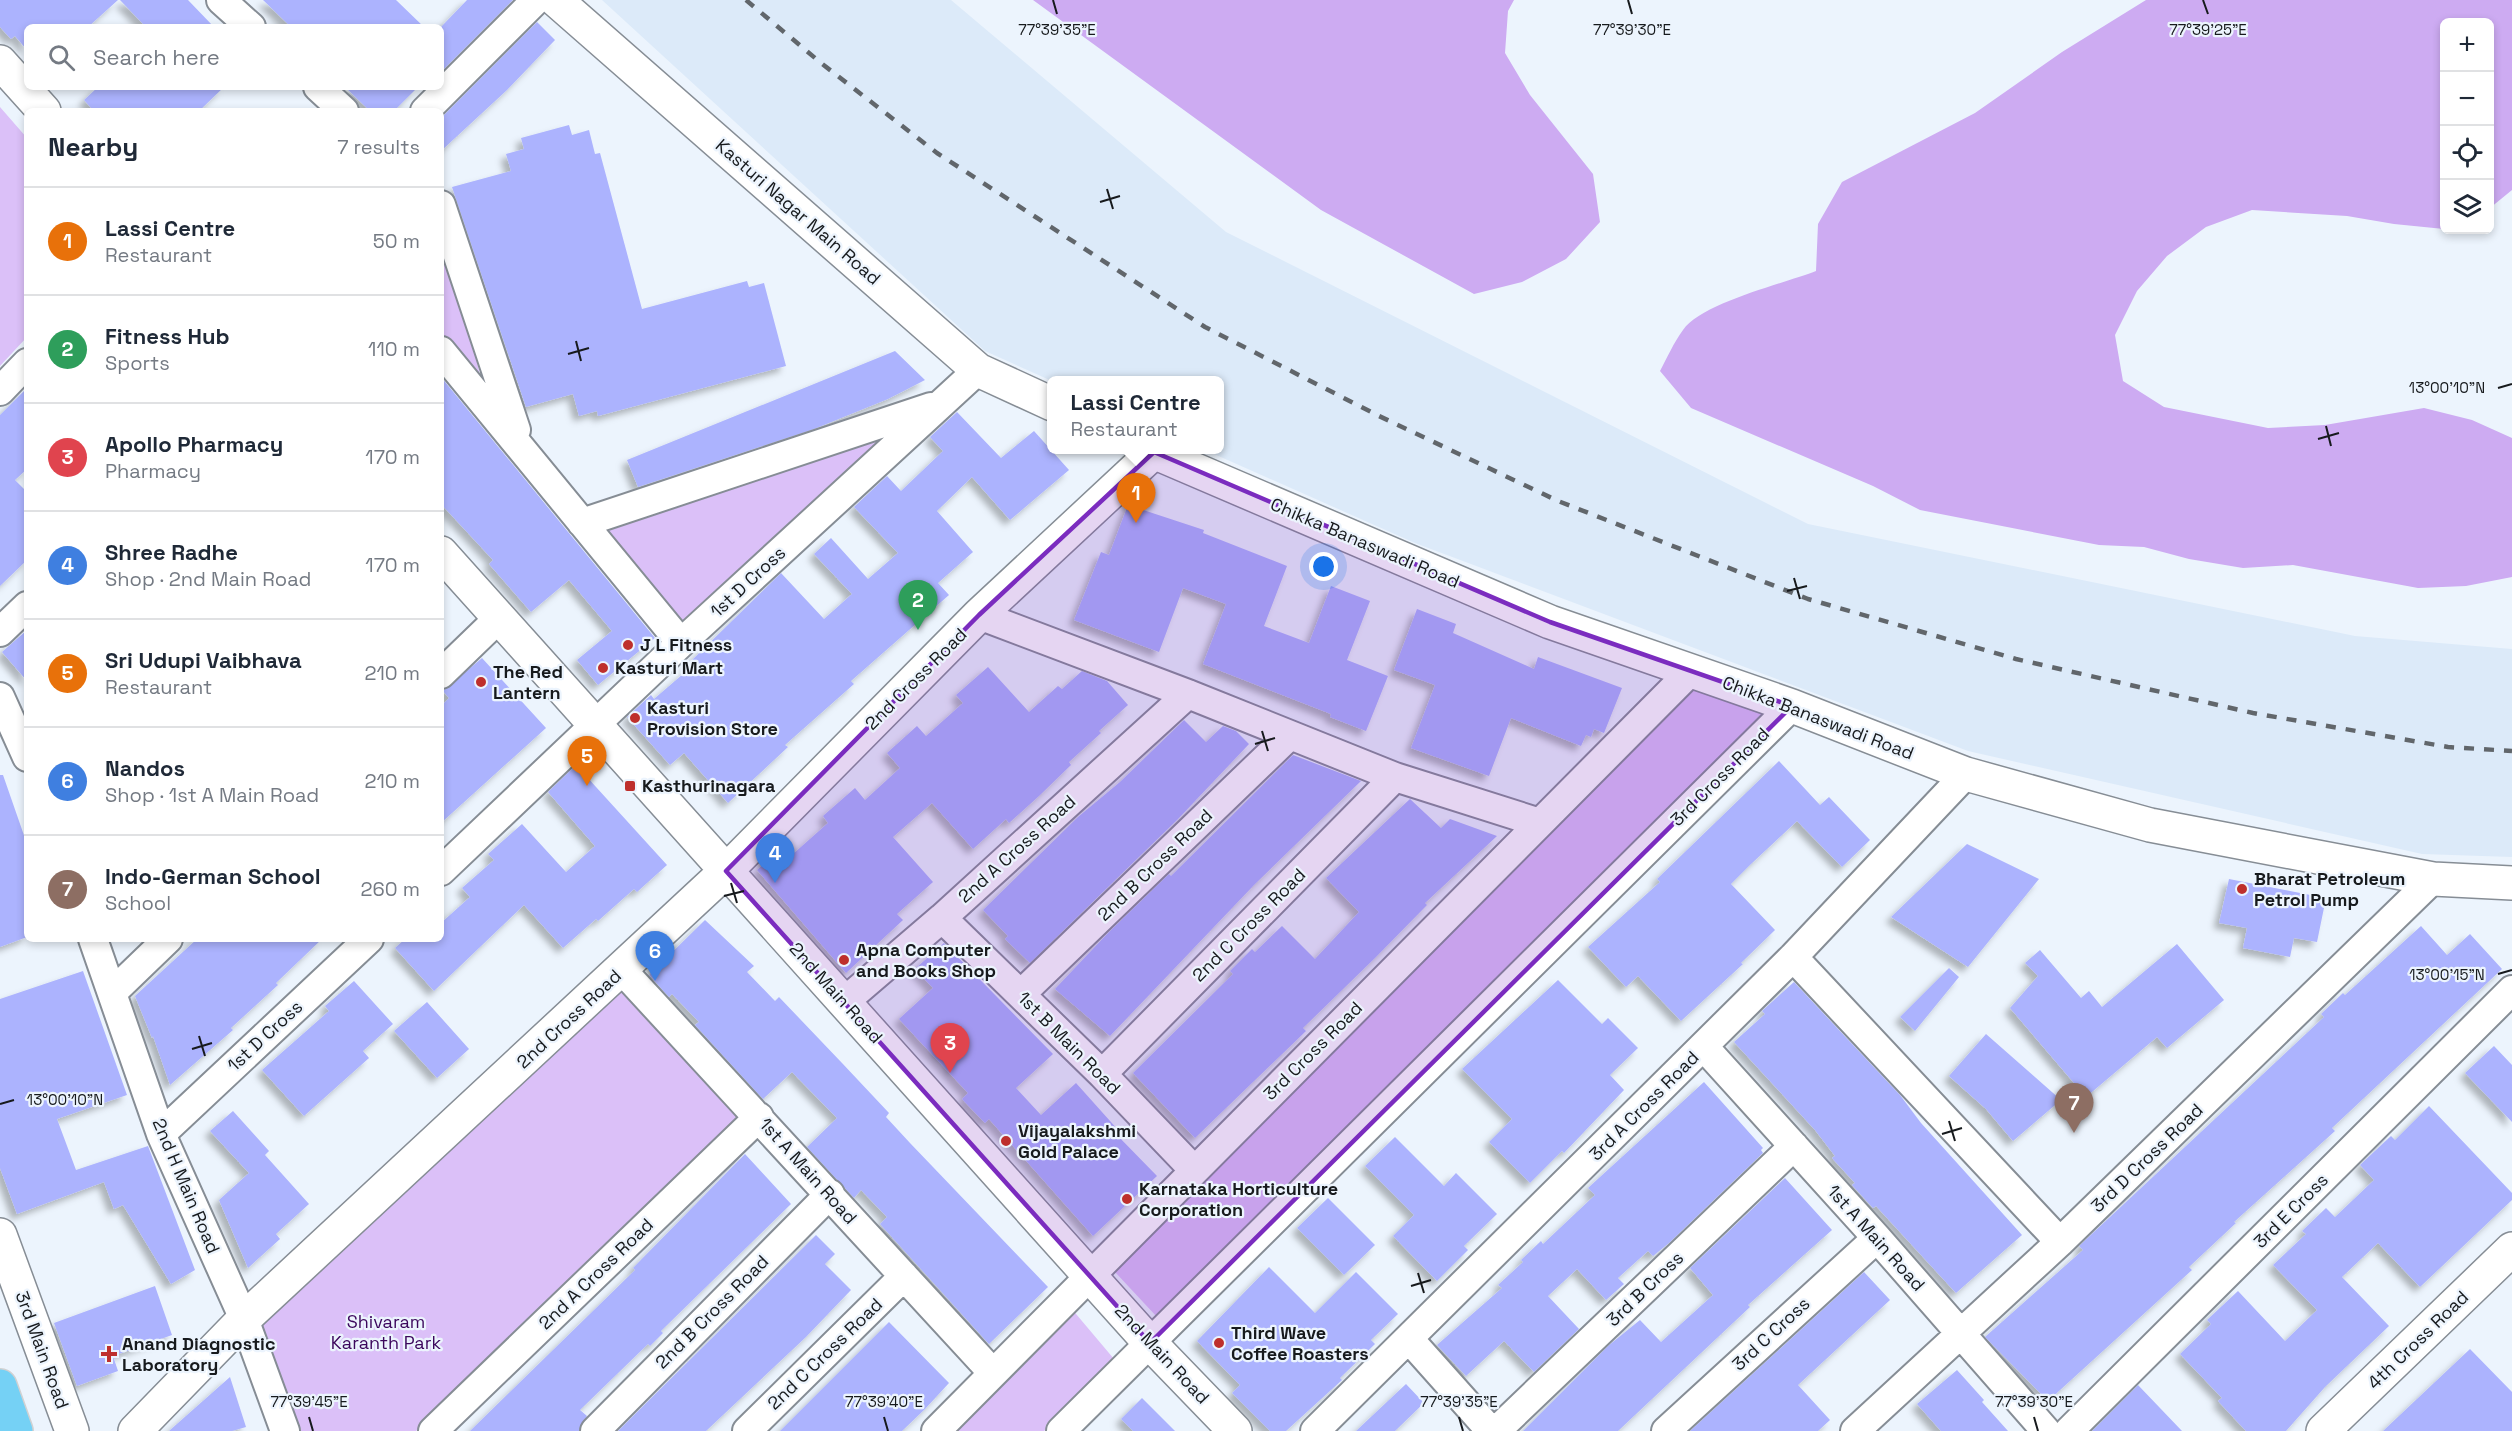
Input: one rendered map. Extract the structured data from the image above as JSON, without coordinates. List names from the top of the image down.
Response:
{
  "streets": {
    "main road": [
      "Kasturi Nagar Main Road",
      "Chikka Banaswadi Road",
      "2nd Cross Road",
      "2nd Main Road",
      "4th Cross Road",
      "3rd Main Road"
    ],
    "street": [
      "1st D Cross",
      "3rd Cross Road",
      "2nd A Cross Road",
      "2nd B Cross Road",
      "2nd C Cross Road",
      "1st B Main Road",
      "3rd A Cross Road",
      "3rd D Cross Road",
      "1st A Main Road",
      "2nd H Main Road",
      "3rd E Cross",
      "3rd B Cross",
      "3rd C Cross"
    ]
  },
  "crossings": [
    ["Kasturi Nagar Main Road", "1st D Cross"],
    ["Chikka Banaswadi Road", "3rd Cross Road"],
    ["Chikka Banaswadi Road", "3rd A Cross Road"],
    ["Chikka Banaswadi Road", "3rd D Cross Road"],
    ["1st D Cross", "2nd Main Road"],
    ["1st D Cross", "2nd H Main Road"],
    ["2nd Cross Road", "2nd Main Road"],
    ["2nd Cross Road", "1st A Main Road"],
    ["2nd Cross Road", "2nd H Main Road"],
    ["3rd Cross Road", "2nd Main Road"],
    ["3rd Cross Road", "1st B Main Road"],
    ["3rd Cross Road", "1st A Main Road"],
    ["2nd A Cross Road", "2nd Main Road"],
    ["2nd A Cross Road", "1st B Main Road"],
    ["2nd A Cross Road", "1st A Main Road"],
    ["2nd B Cross Road", "1st B Main Road"],
    ["2nd B Cross Road", "1st A Main Road"],
    ["2nd C Cross Road", "1st B Main Road"],
    ["2nd C Cross Road", "1st A Main Road"],
    ["3rd A Cross Road", "1st A Main Road"],
    ["3rd D Cross Road", "1st A Main Road"],
    ["1st A Main Road", "3rd B Cross"],
    ["1st A Main Road", "3rd C Cross"]
  ],
  "parks": ["Shivaram Karanth Park"],
  "places": {
    "other": [
      "J L Fitness",
      "Kasturi Mart",
      "The Red Lantern",
      "Kasturi Provision Store",
      "Bharat Petroleum Petrol Pump",
      "Apna Computer and Books Shop",
      "Vijayalakshmi Gold Palace",
      "Karnataka Horticulture Corporation",
      "Third Wave Coffee Roasters"
    ],
    "transit": ["Kasthurinagara"],
    "health": ["Anand Diagnostic Laboratory"]
  },
  "page": {
    "map_buttons": ["+", "−"],
    "search": "Search here",
    "heading": ["Nearby", "7 results"],
    "list": [
      {
        "mark": "1",
        "name": "Lassi Centre",
        "note": "Restaurant",
        "value": "50 m"
      },
      {
        "mark": "2",
        "name": "Fitness Hub",
        "note": "Sports",
        "value": "110 m"
      },
      {
        "mark": "3",
        "name": "Apollo Pharmacy",
        "note": "Pharmacy",
        "value": "170 m"
      },
      {
        "mark": "4",
        "name": "Shree Radhe",
        "note": "Shop · 2nd Main Road",
        "value": "170 m"
      },
      {
        "mark": "5",
        "name": "Sri Udupi Vaibhava",
        "note": "Restaurant",
        "value": "210 m"
      },
      {
        "mark": "6",
        "name": "Nandos",
        "note": "Shop · 1st A Main Road",
        "value": "210 m"
      },
      {
        "mark": "7",
        "name": "Indo-German School",
        "note": "School",
        "value": "260 m"
      }
    ],
    "popup": ["Lassi Centre", "Restaurant"],
    "pins": [
      "1",
      "2",
      "5",
      "4",
      "6",
      "3",
      "7"
    ]
  },
  "coordinates": [
    "77°39'35\"E",
    "77°39'30\"E",
    "77°39'25\"E",
    "13°00'10\"N",
    "13°00'15\"N",
    "77°39'45\"E",
    "77°39'40\"E"
  ]
}
